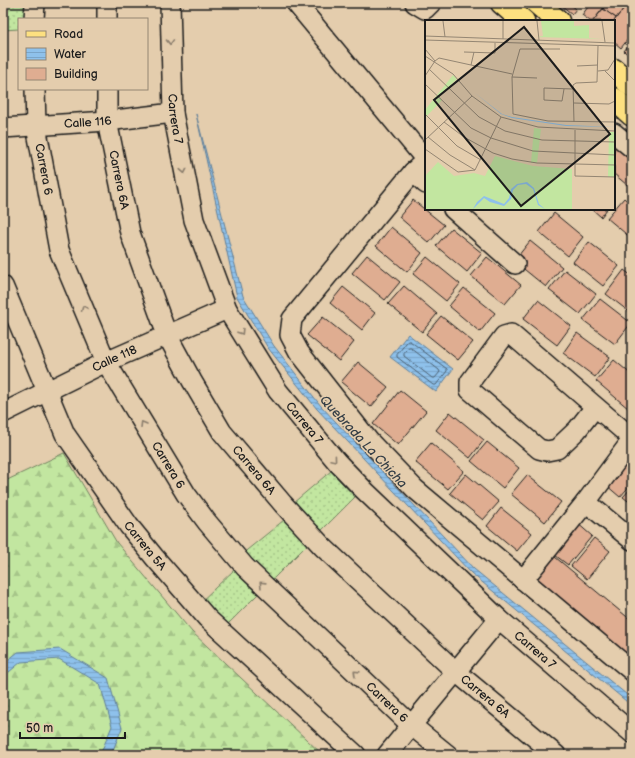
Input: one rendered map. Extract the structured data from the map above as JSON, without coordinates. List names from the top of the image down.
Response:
{
  "streets": {
    "street": [
      "Carrera 7",
      "Calle 116",
      "Carrera 6",
      "Carrera 6A",
      "Calle 118",
      "Carrera 5A"
    ]
  },
  "crossings": [
    ["Carrera 7", "Calle 116"],
    ["Carrera 7", "Calle 118"],
    ["Calle 116", "Carrera 6"],
    ["Calle 116", "Carrera 6A"],
    ["Carrera 6", "Calle 118"],
    ["Carrera 6A", "Calle 118"],
    ["Calle 118", "Carrera 5A"]
  ],
  "one_way": ["Carrera 7", "Carrera 6"],
  "water": ["Quebrada La Chicha"],
  "legend": ["Road", "Water", "Building"],
  "scale_bar": "50 m"
}
